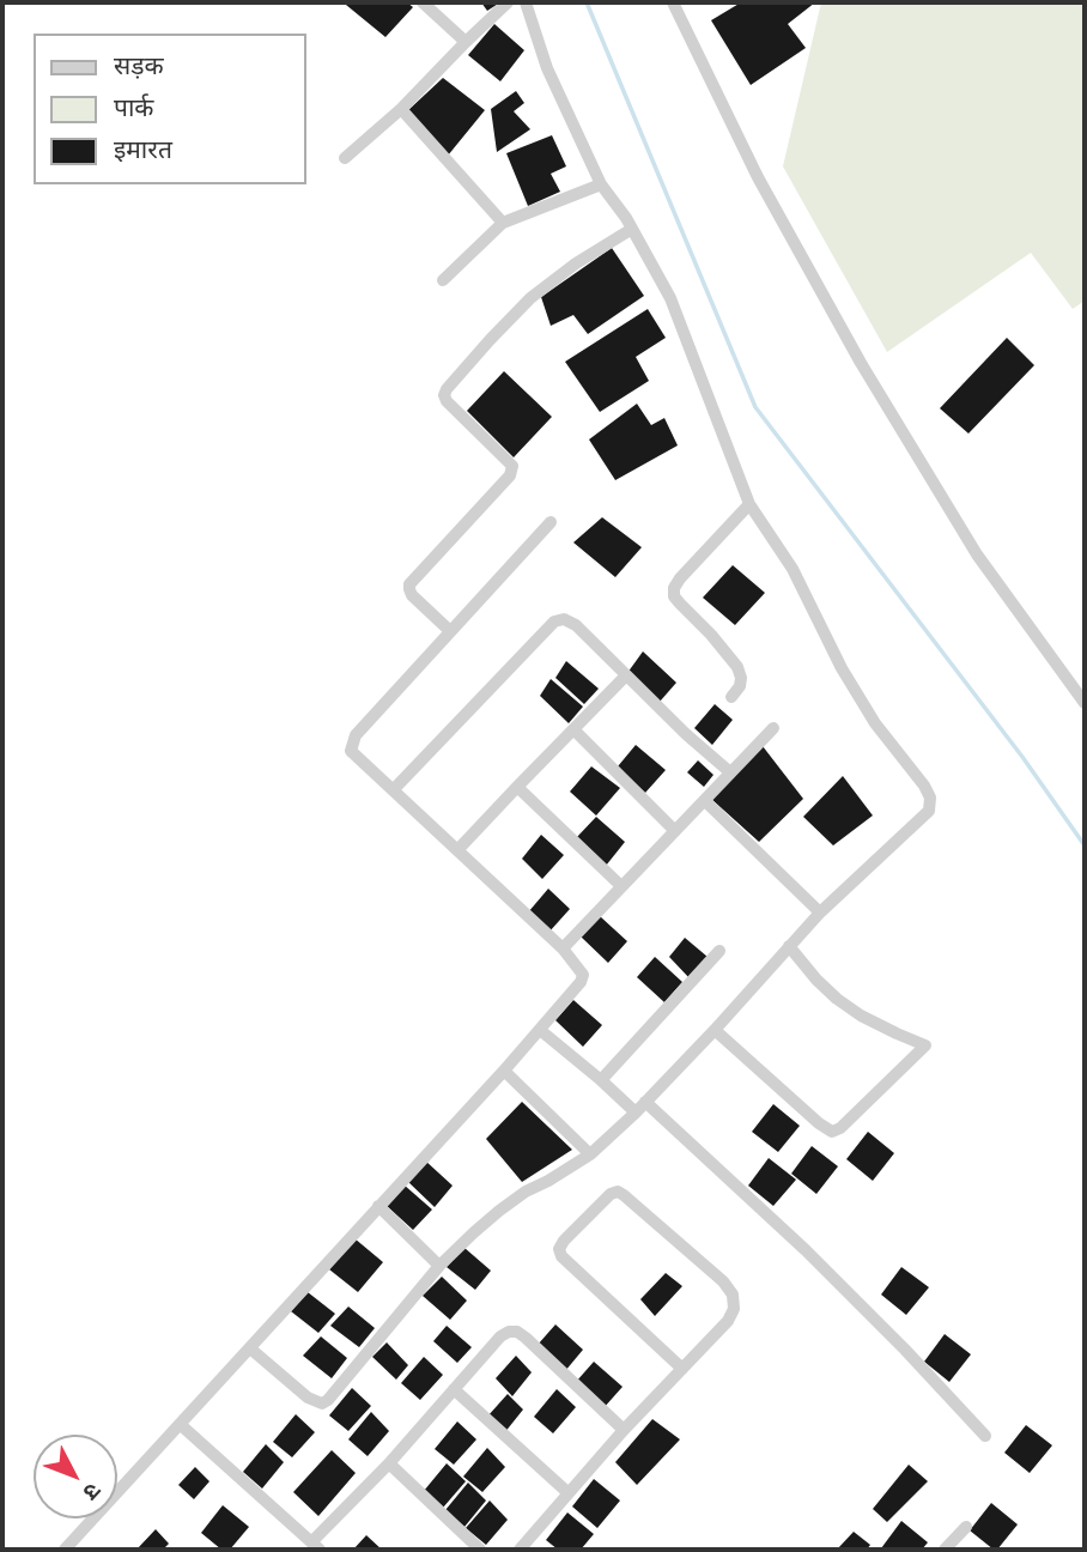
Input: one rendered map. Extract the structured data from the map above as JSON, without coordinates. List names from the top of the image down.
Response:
{
  "legend": ["सड़क", "पार्क", "इमारत"],
  "north": "bottom right"
}
